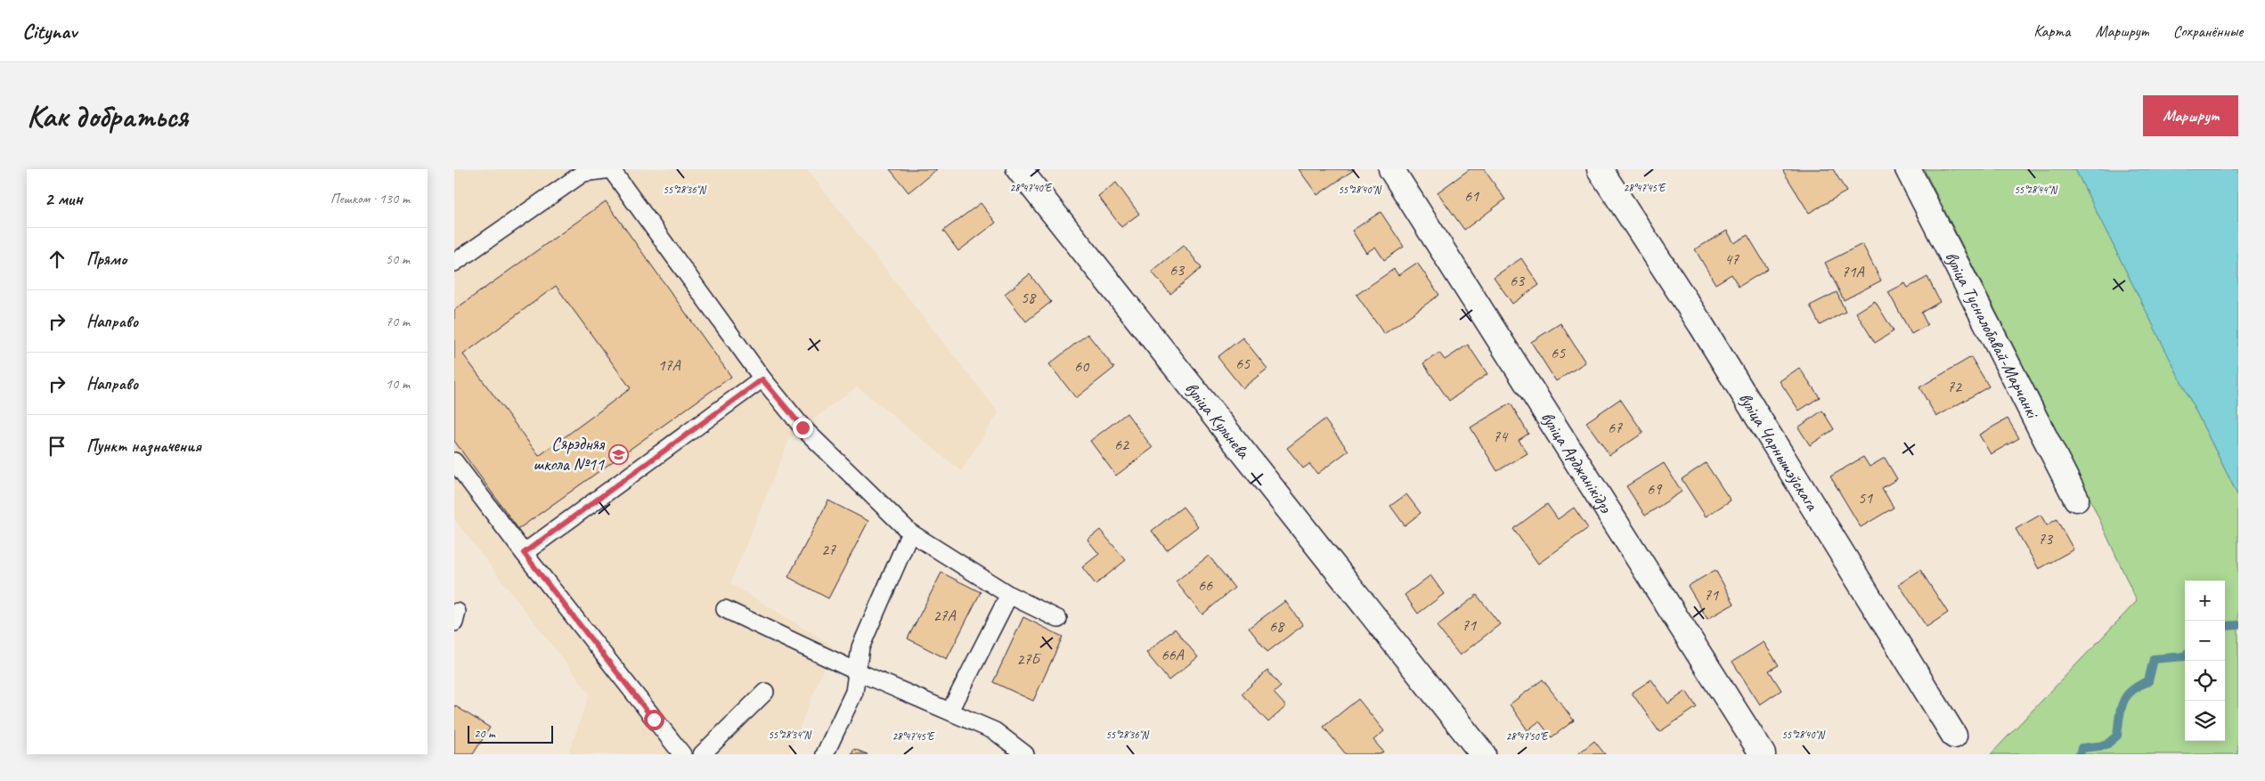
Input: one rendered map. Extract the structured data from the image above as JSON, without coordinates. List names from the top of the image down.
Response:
{
  "streets": {
    "street": [
      "вуліца Тусналобавай-Марчанкі",
      "вуліца Кульнева",
      "вуліца Чарнышэўскага",
      "вуліца Арджанікідзэ"
    ]
  },
  "places": {
    "school or university": ["Сярэдняя школа №11"]
  },
  "house_numbers": [
    "61",
    "47",
    "63",
    "71А",
    "63",
    "58",
    "65",
    "65",
    "17А",
    "60",
    "72",
    "67",
    "74",
    "62",
    "69",
    "51",
    "73",
    "27",
    "66",
    "71",
    "27А",
    "71",
    "68",
    "66А",
    "27Б"
  ],
  "scale_bar": "20 m",
  "page": {
    "header": "Citynav",
    "nav": ["Карта", "Маршрут", "Сохранённые"],
    "buttons": "Маршрут",
    "title": "Как добраться",
    "heading": ["2 мин", "Пешком · 130 m"],
    "list": [
      ["Прямо", "50 m"],
      ["Направо", "70 m"],
      ["Направо", "10 m"],
      "Пункт назначения"
    ],
    "map_buttons": ["+", "−"],
    "scale": "20 m"
  },
  "coordinates": [
    "28°47'40\"E",
    "28°47'45\"E",
    "55°28'36\"N",
    "55°28'40\"N",
    "55°28'44\"N",
    "55°28'34\"N",
    "28°47'50\"E"
  ]
}
